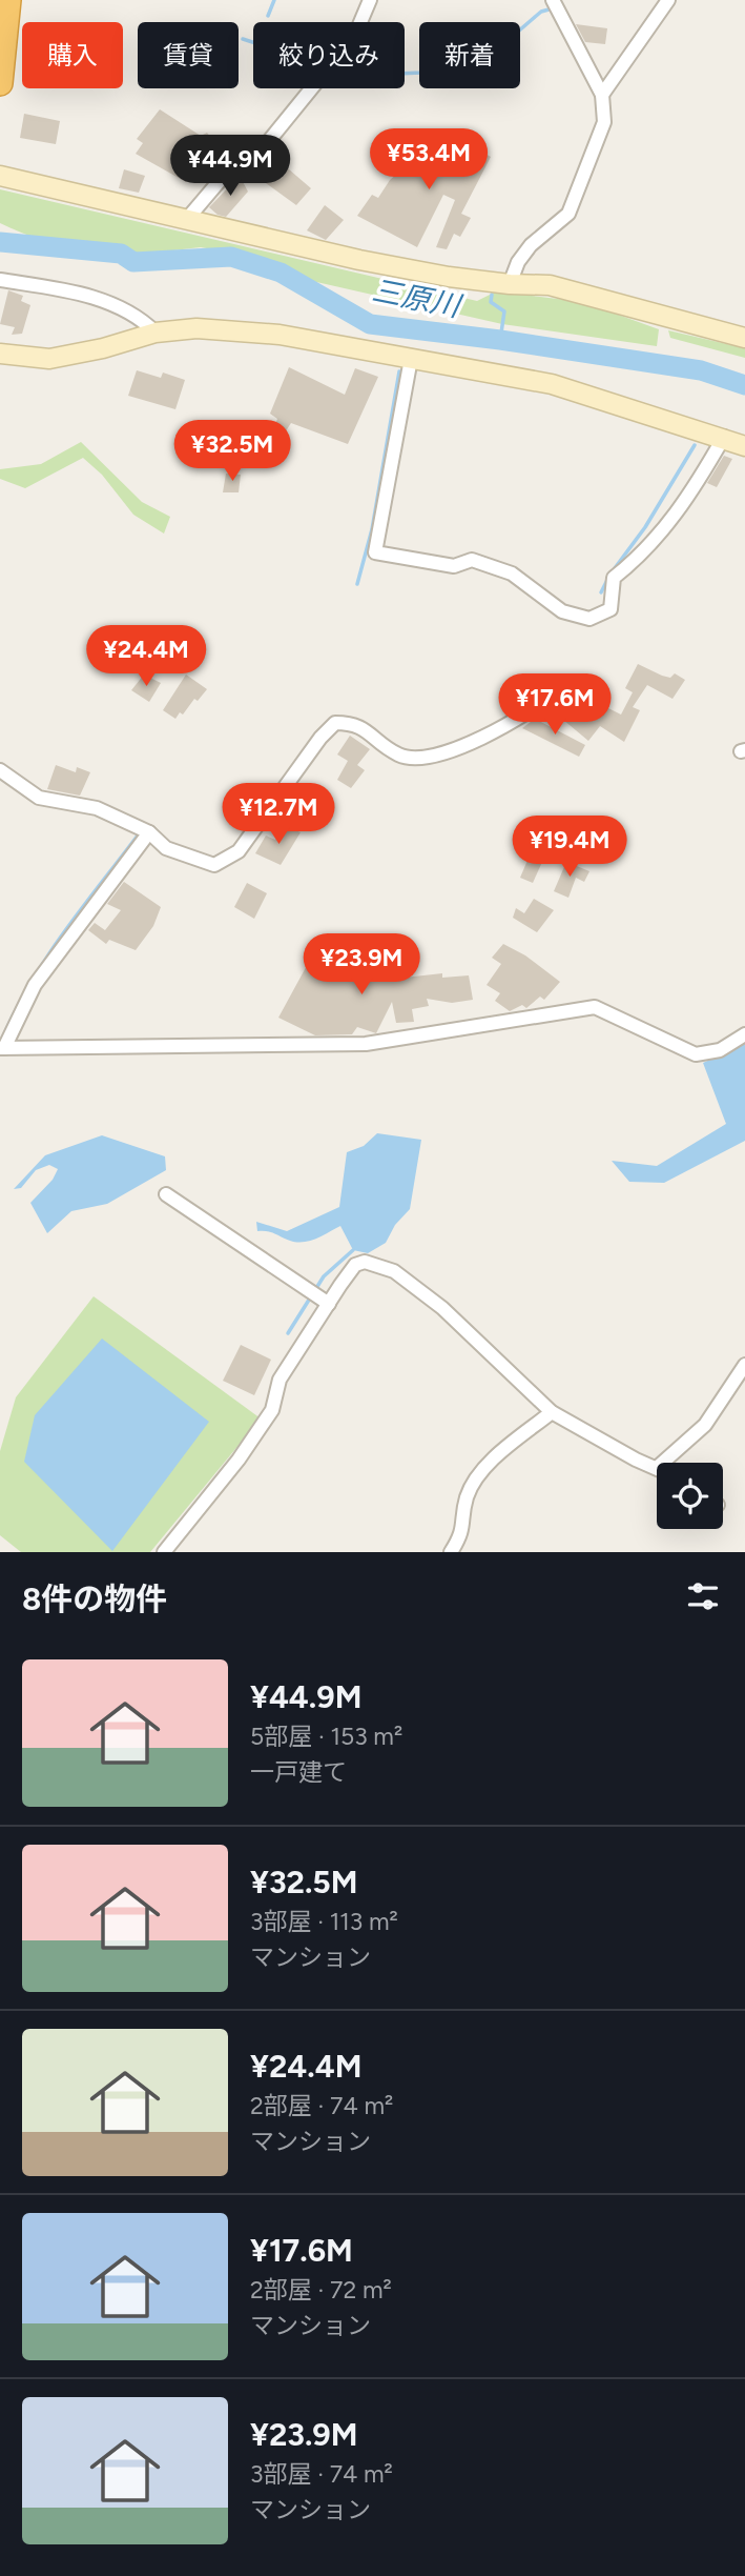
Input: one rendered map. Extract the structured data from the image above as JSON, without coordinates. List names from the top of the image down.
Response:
{
  "water": ["三原川"],
  "page": {
    "chip": [
      "購入",
      "賃貸",
      "絞り込み",
      "新着"
    ],
    "price": [
      "¥53.4M",
      "¥44.9M",
      "¥32.5M",
      "¥24.4M",
      "¥17.6M",
      "¥12.7M",
      "¥19.4M",
      "¥23.9M"
    ],
    "heading": "8件の物件",
    "list": [
      {
        "name": "¥44.9M",
        "note": "5部屋 · 153 m² · 一戸建て"
      },
      {
        "name": "¥32.5M",
        "note": "3部屋 · 113 m² · マンション"
      },
      {
        "name": "¥24.4M",
        "note": "2部屋 · 74 m² · マンション"
      },
      {
        "name": "¥17.6M",
        "note": "2部屋 · 72 m² · マンション"
      },
      {
        "name": "¥23.9M",
        "note": "3部屋 · 74 m² · マンション"
      }
    ]
  }
}
